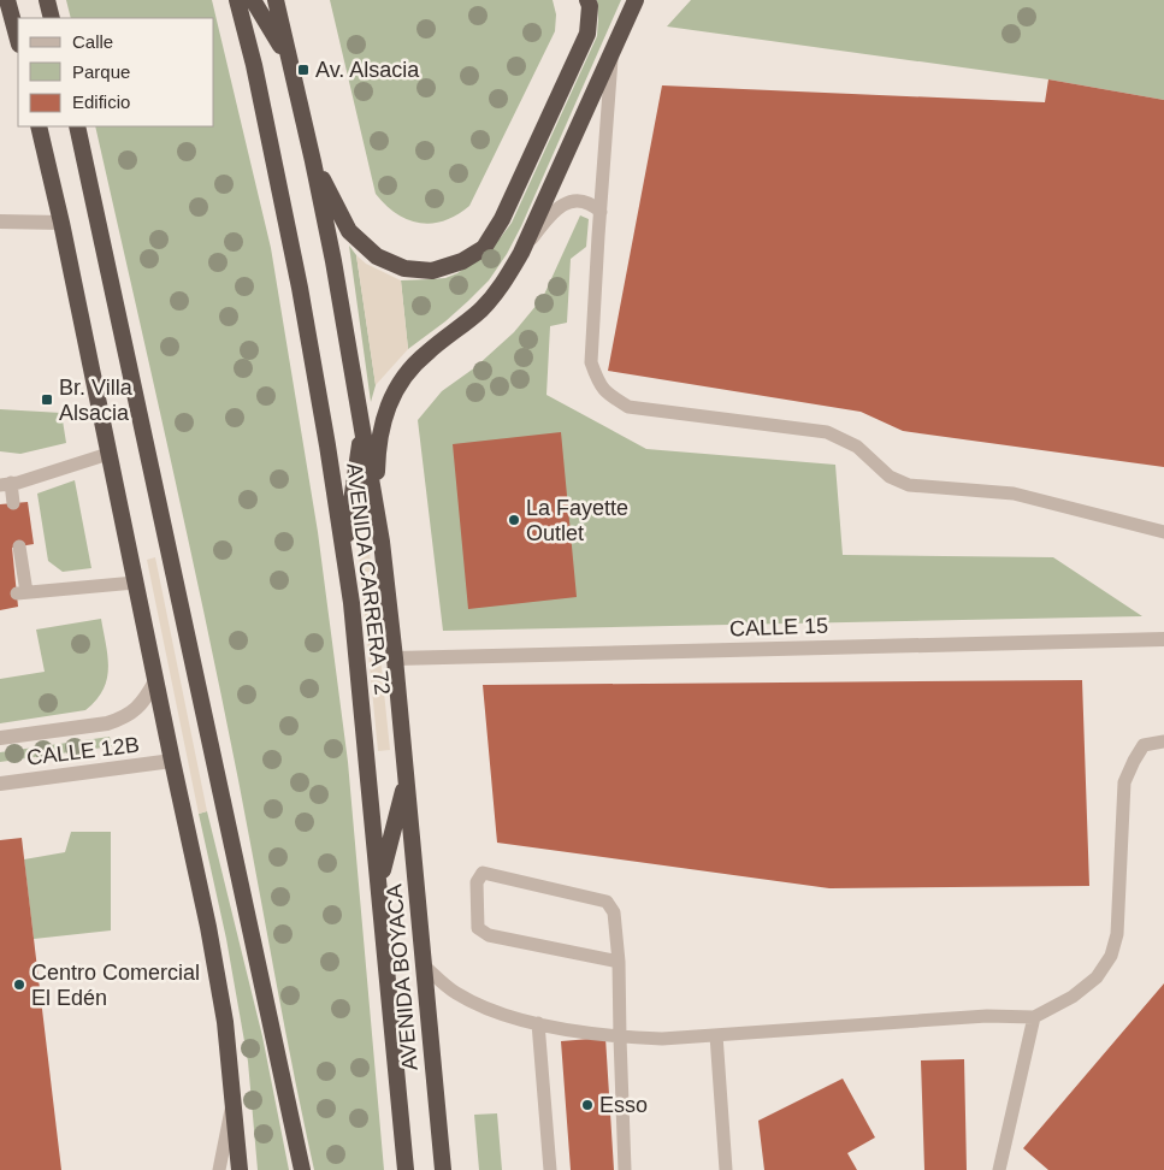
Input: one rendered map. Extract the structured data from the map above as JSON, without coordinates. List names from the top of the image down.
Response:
{
  "streets": {
    "highway": ["AVENIDA CARRERA 72", "AVENIDA BOYACA"],
    "street": ["CALLE 15", "CALLE 12B"]
  },
  "crossings": [
    ["AVENIDA CARRERA 72", "CALLE 15"],
    ["AVENIDA CARRERA 72", "AVENIDA BOYACA"]
  ],
  "places": {
    "transit": ["Av. Alsacia", "Br. Villa Alsacia"],
    "other": ["La Fayette Outlet", "Centro Comercial El Edén", "Esso"]
  },
  "legend": ["Calle", "Parque", "Edificio"]
}
